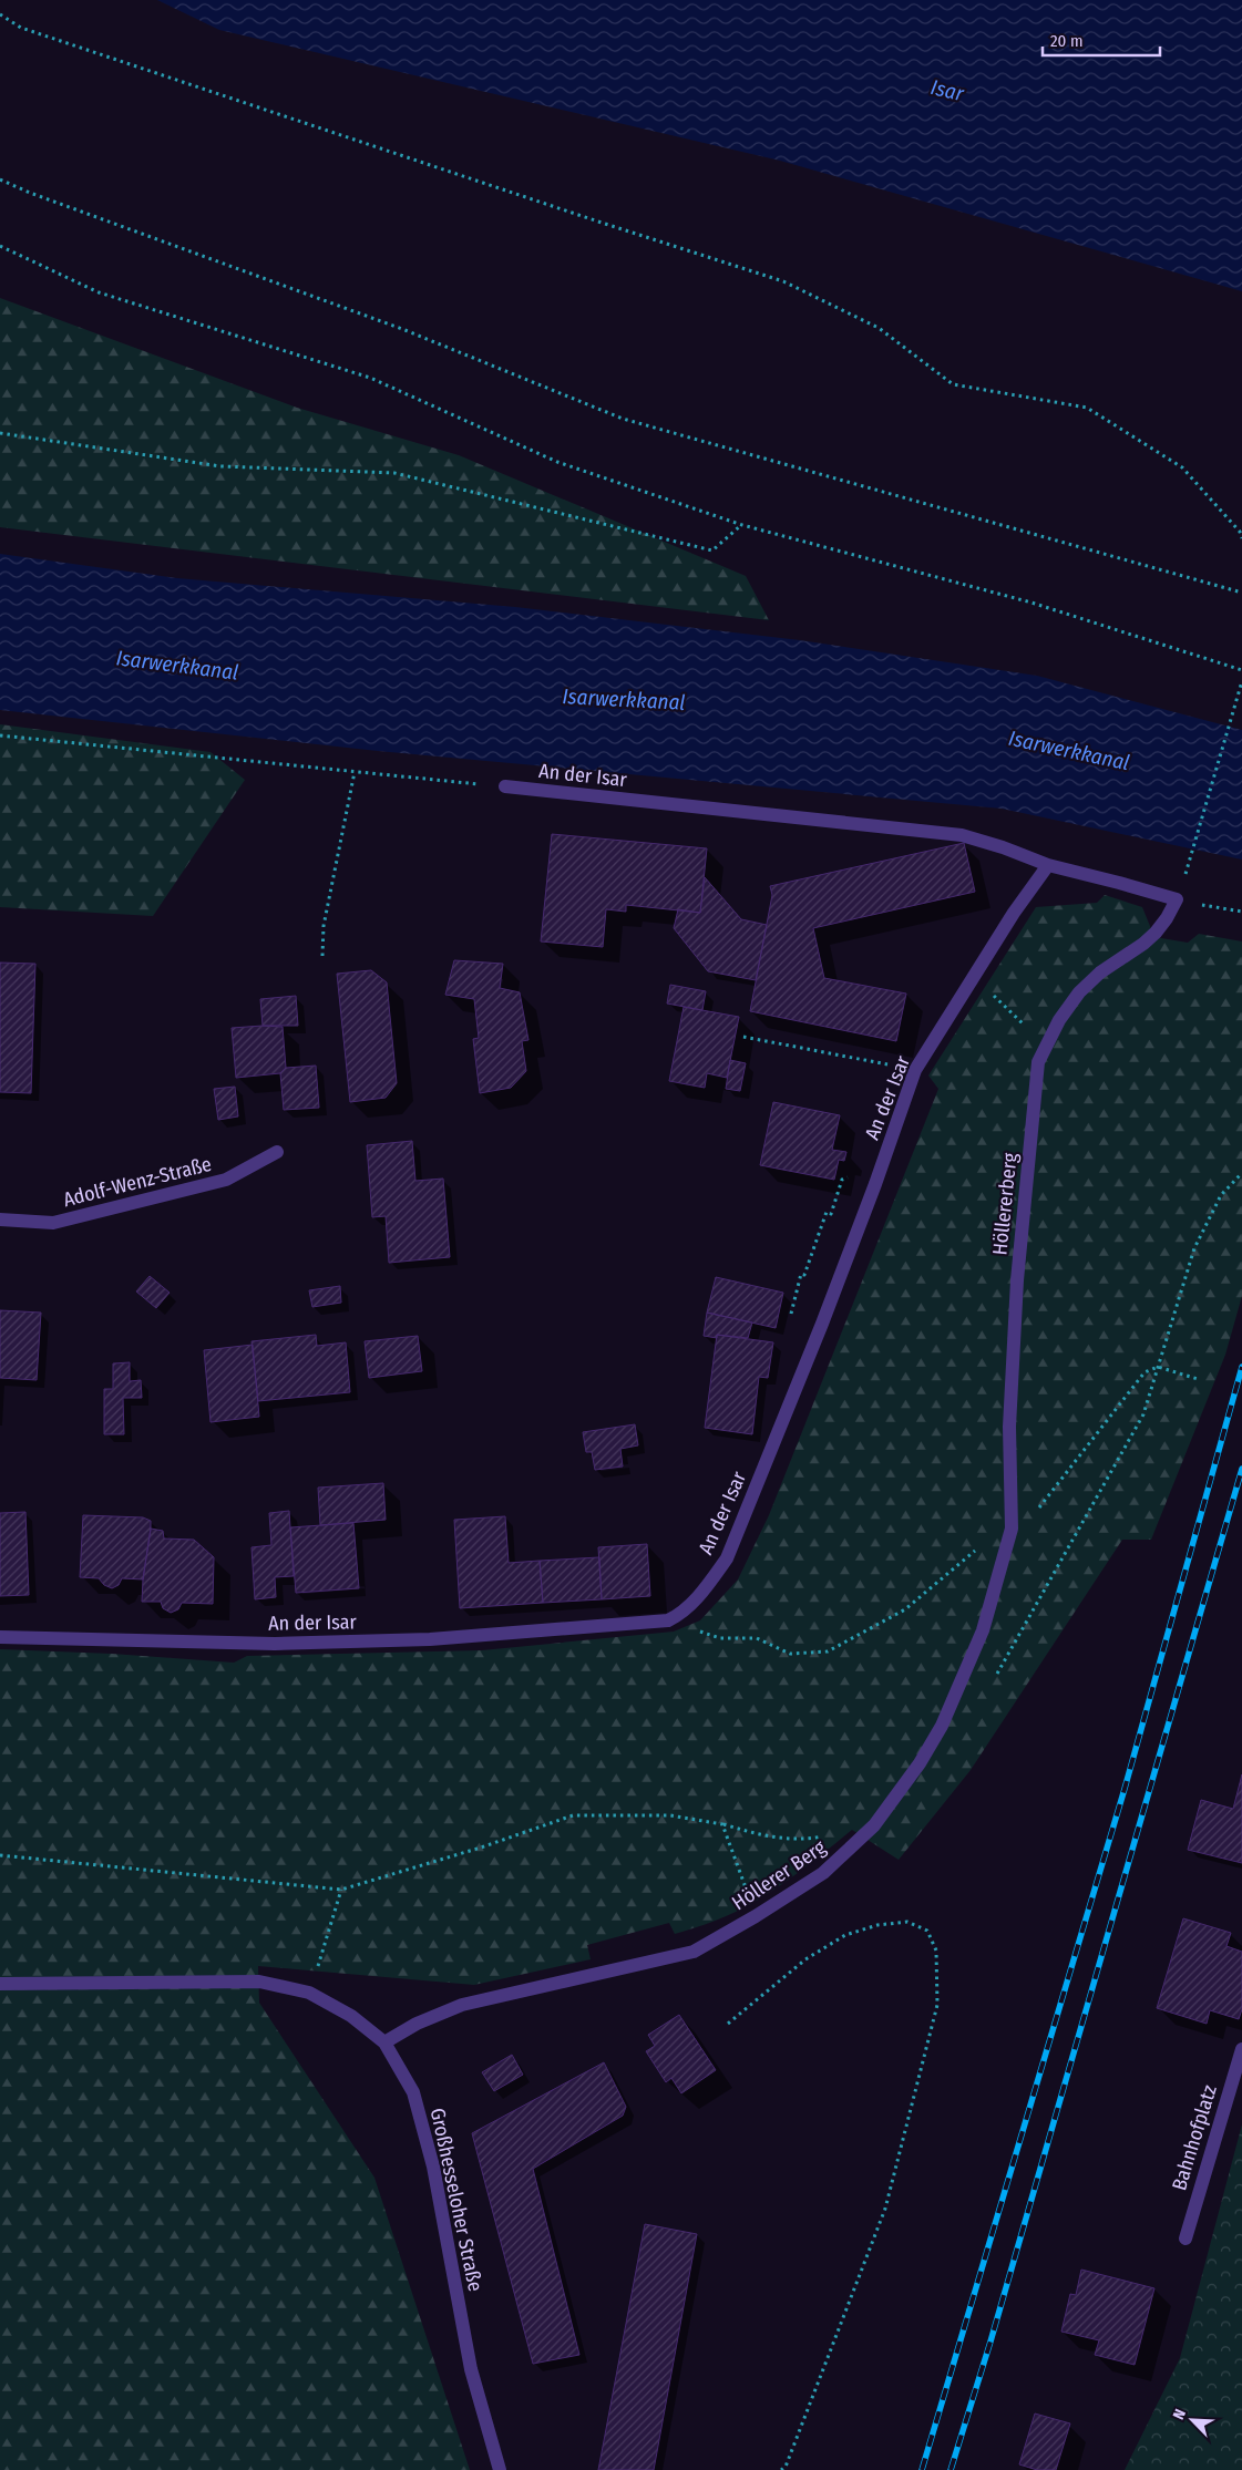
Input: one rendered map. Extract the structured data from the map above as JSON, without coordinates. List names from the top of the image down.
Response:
{
  "streets": {
    "street": [
      "An der Isar",
      "Adolf-Wenz-Straße",
      "Höllererberg",
      "Höllerer Berg",
      "Bahnhofplatz",
      "Großhesseloher Straße"
    ]
  },
  "crossings": [
    ["An der Isar", "Höllererberg"],
    ["Höllererberg", "Höllerer Berg"],
    ["Höllerer Berg", "Großhesseloher Straße"]
  ],
  "water": ["Isar", "Isarwerkkanal"],
  "scale_bar": "20 m",
  "north": "top left"
}
